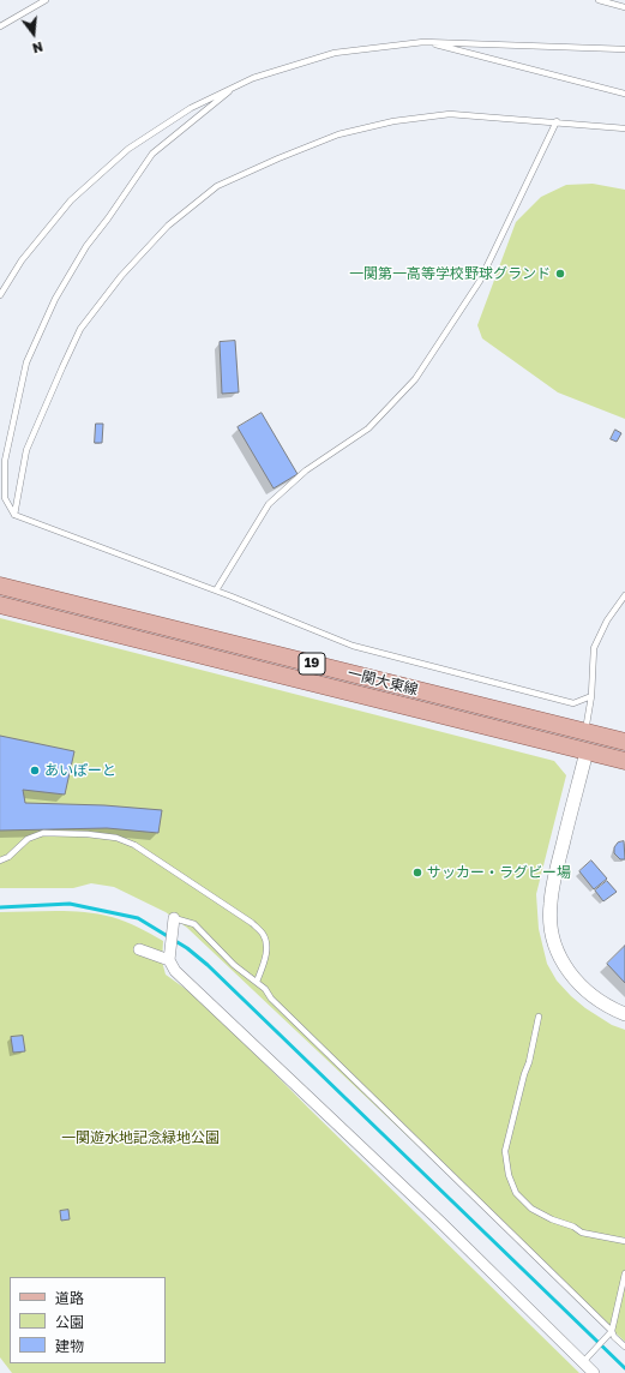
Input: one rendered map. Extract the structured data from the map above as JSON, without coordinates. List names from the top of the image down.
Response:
{
  "streets": {
    "main road": ["19", "一関大東線"]
  },
  "parks": ["一関遊水地記念緑地公園"],
  "places": ["一関第一高等学校野球グランド", "あいぽーと", "サッカー・ラグビー場"],
  "legend": ["道路", "公園", "建物"],
  "north": "bottom"
}
